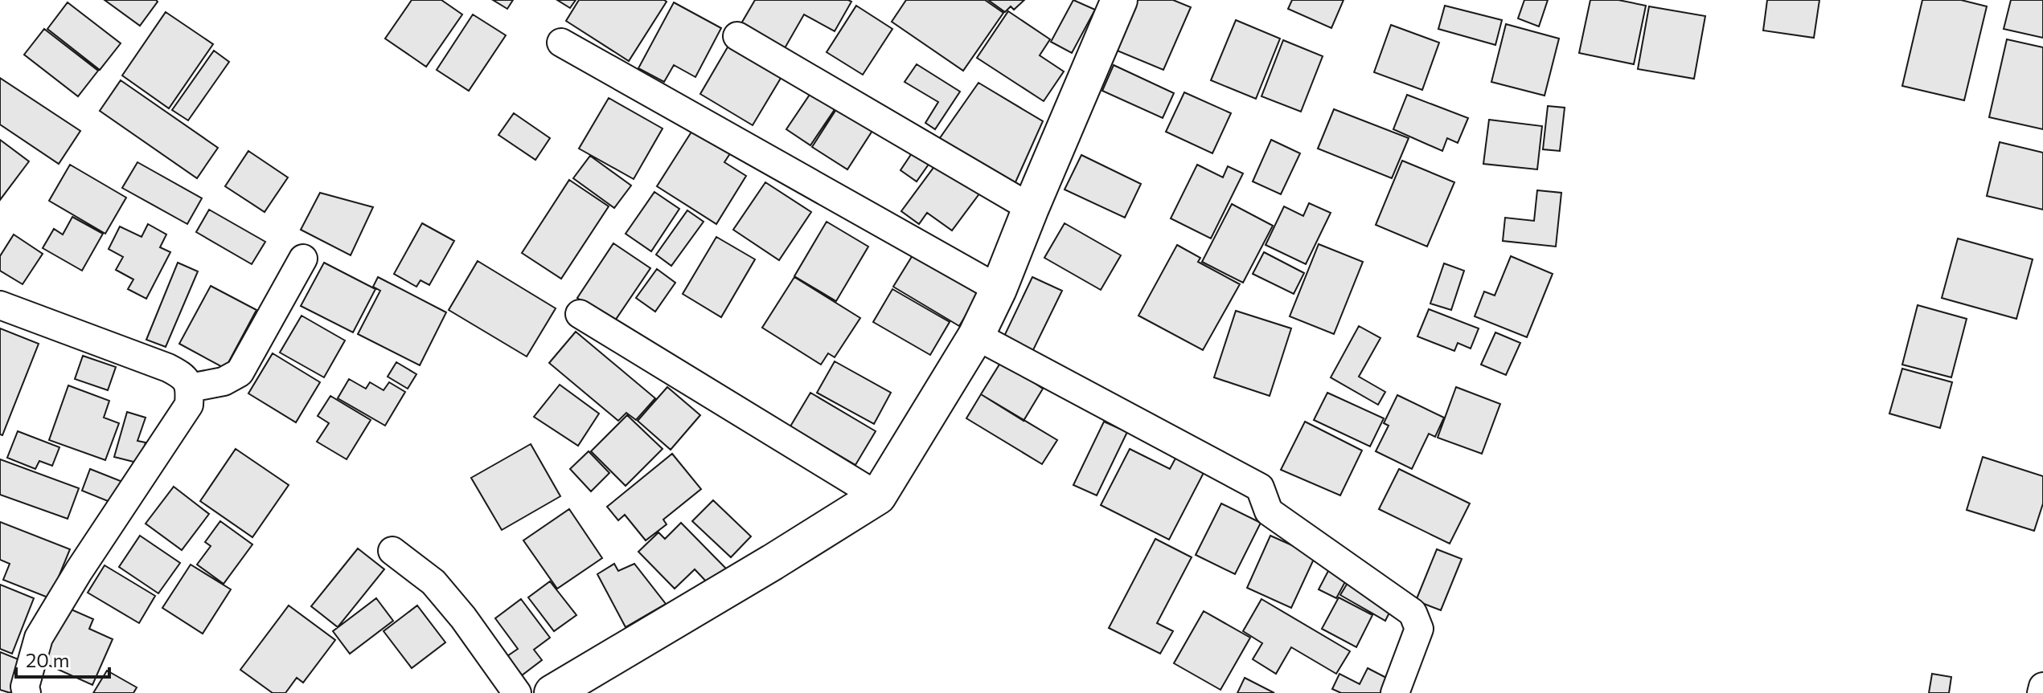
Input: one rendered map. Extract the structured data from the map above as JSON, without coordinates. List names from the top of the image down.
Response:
{
  "scale_bar": "20 m"
}
